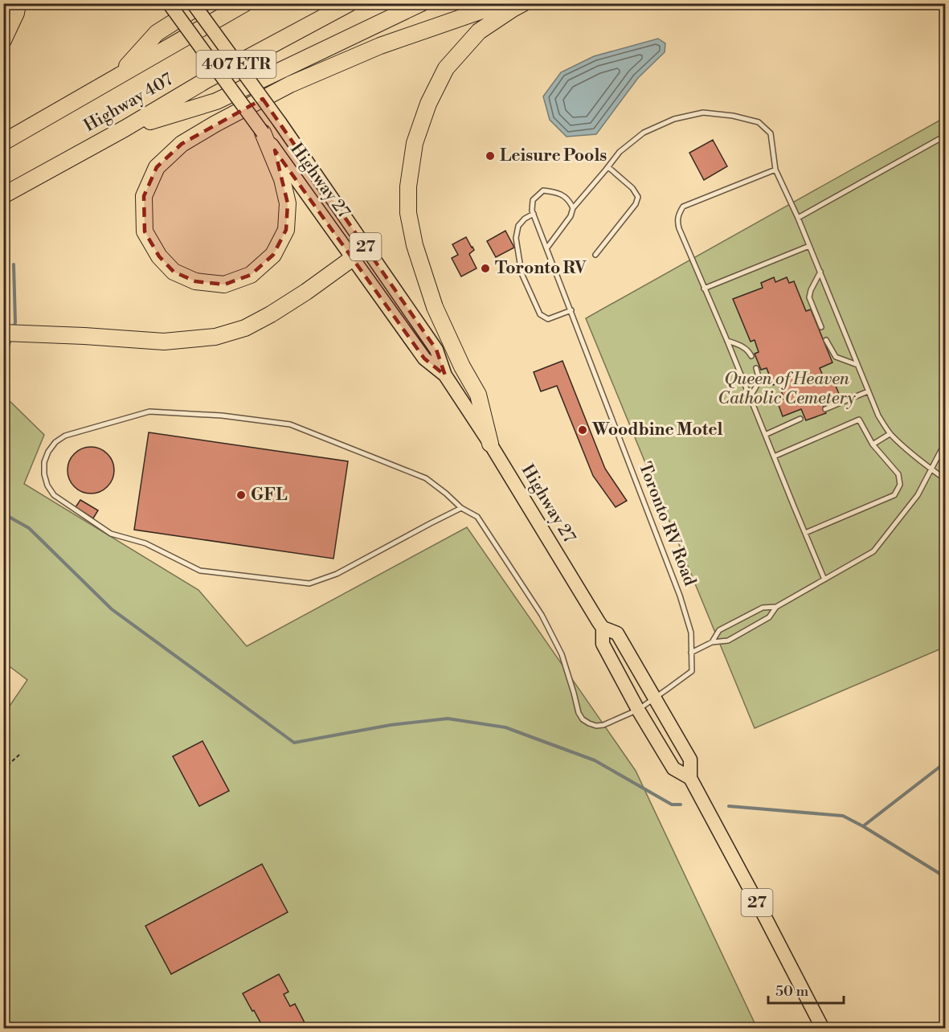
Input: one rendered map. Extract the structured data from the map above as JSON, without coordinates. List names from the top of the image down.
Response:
{
  "streets": {
    "highway": ["407 ETR", "Highway 407"],
    "main road": ["Highway 27", "27"],
    "lane": ["Toronto RV Road"]
  },
  "crossings": [
    ["Highway 27", "Toronto RV Road"]
  ],
  "parks": ["Queen of Heaven Catholic Cemetery"],
  "places": [
    "Leisure Pools",
    "Toronto RV",
    "Woodbine Motel",
    "GFL"
  ],
  "scale_bar": "50 m"
}
